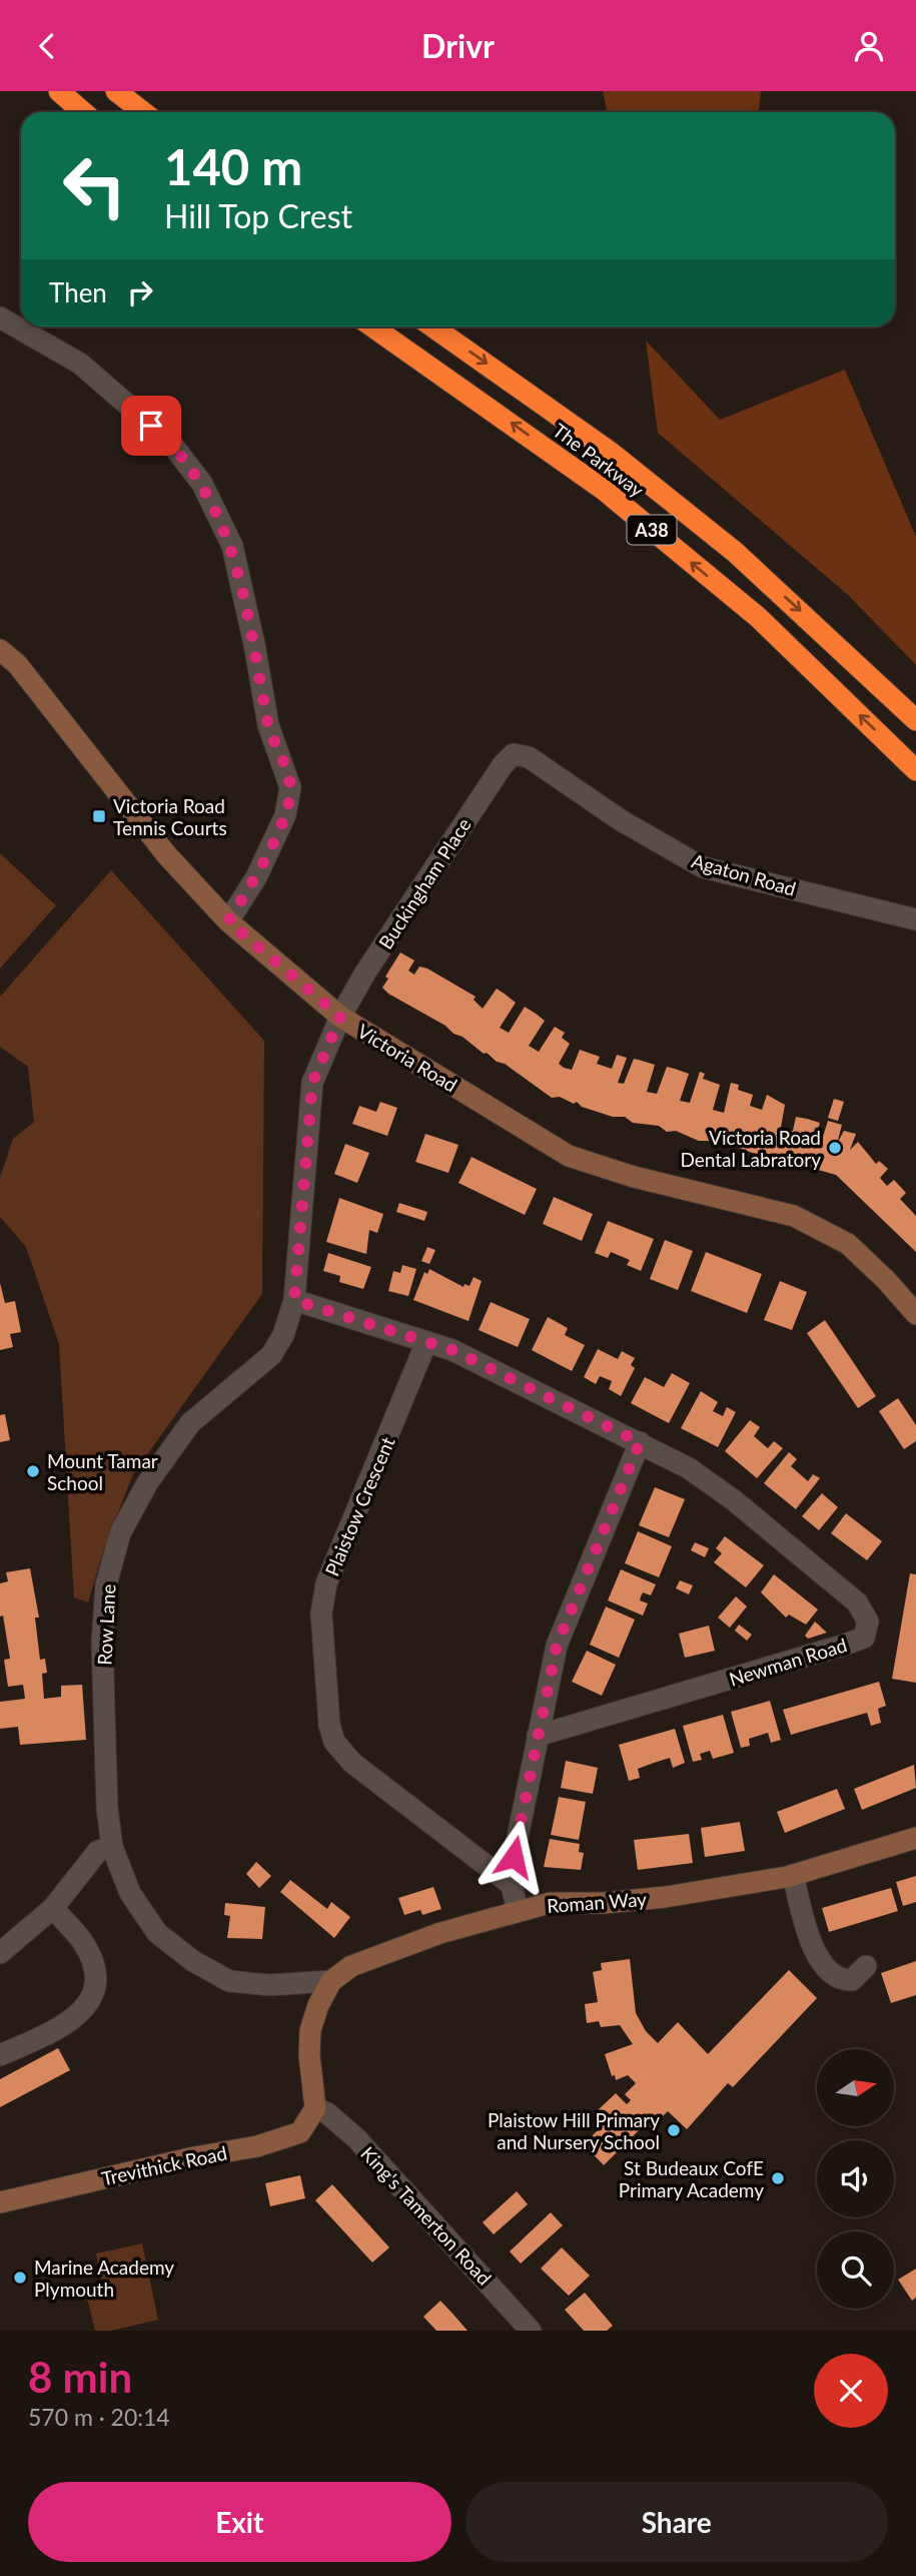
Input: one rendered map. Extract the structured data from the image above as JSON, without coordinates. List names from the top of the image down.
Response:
{
  "streets": {
    "highway": ["The Parkway", "A38"],
    "street": [
      "Agaton Road",
      "Buckingham Place",
      "Victoria Road",
      "Plaistow Crescent",
      "Row Lane",
      "Newman Road",
      "Roman Way",
      "Trevithick Road",
      "King's Tamerton Road"
    ]
  },
  "crossings": [
    ["Agaton Road", "Buckingham Place"],
    ["Buckingham Place", "Victoria Road"],
    ["Buckingham Place", "Row Lane"],
    ["Victoria Road", "Row Lane"],
    ["Row Lane", "Roman Way"],
    ["Trevithick Road", "King's Tamerton Road"]
  ],
  "places": {
    "transit": ["Victoria Road Tennis Courts"],
    "other": [
      "Victoria Road Dental Labratory",
      "Mount Tamar School",
      "Plaistow Hill Primary and Nursery School",
      "St Budeaux CofE Primary Academy",
      "Marine Academy Plymouth"
    ]
  },
  "north": "right",
  "page": {
    "header": "Drivr",
    "turn": ["140 m", "Hill Top Crest"],
    "then": "Then",
    "heading": ["8 min", "570 m · 20:14"],
    "buttons": ["Exit", "Share"]
  }
}
